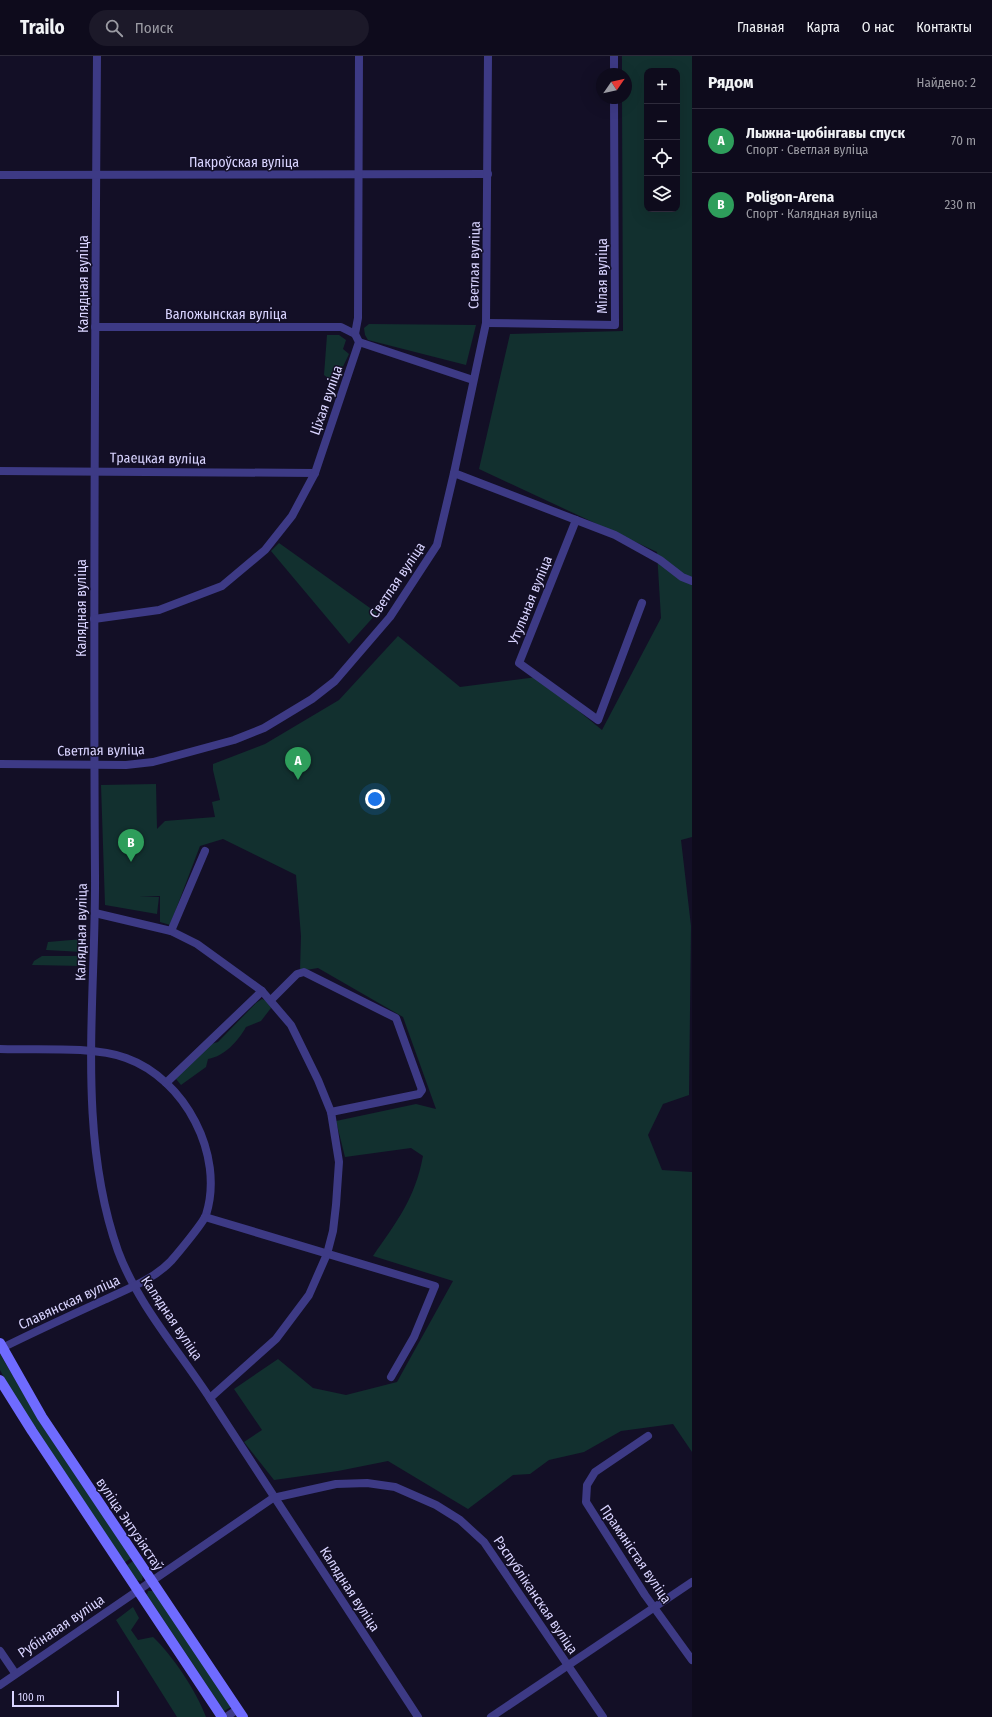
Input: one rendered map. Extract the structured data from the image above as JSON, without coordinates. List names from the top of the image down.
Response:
{
  "streets": {
    "street": [
      "Пакроўская вуліца",
      "Светлая вуліца",
      "Мілая вуліца",
      "Калядная вуліца",
      "Валожынская вуліца",
      "Ціхая вуліца",
      "Траецкая вуліца",
      "Утульная вуліца",
      "Славянская вуліца",
      "вуліца Энтузіястаў",
      "Прамяністая вуліца",
      "Рэспубліканская вуліца",
      "Рубінавая вуліца"
    ]
  },
  "crossings": [
    ["Пакроўская вуліца", "Светлая вуліца"],
    ["Пакроўская вуліца", "Калядная вуліца"],
    ["Светлая вуліца", "Мілая вуліца"],
    ["Светлая вуліца", "Калядная вуліца"],
    ["Калядная вуліца", "Валожынская вуліца"],
    ["Калядная вуліца", "Ціхая вуліца"],
    ["Калядная вуліца", "Траецкая вуліца"],
    ["Калядная вуліца", "Славянская вуліца"],
    ["Калядная вуліца", "Рэспубліканская вуліца"],
    ["Ціхая вуліца", "Траецкая вуліца"],
    ["Славянская вуліца", "вуліца Энтузіястаў"],
    ["вуліца Энтузіястаў", "Рэспубліканская вуліца"],
    ["вуліца Энтузіястаў", "Рубінавая вуліца"],
    ["Рэспубліканская вуліца", "Рубінавая вуліца"]
  ],
  "scale_bar": "100 m",
  "north": "top right",
  "page": {
    "header": "Trailo",
    "search": "Поиск",
    "nav": [
      "Главная",
      "Карта",
      "О нас",
      "Контакты"
    ],
    "heading": ["Рядом", "Найдено: 2"],
    "map_buttons": ["+", "−"],
    "list": [
      {
        "mark": "A",
        "name": "Лыжна-цюбінгавы спуск",
        "note": "Спорт · Светлая вуліца",
        "value": "70 m"
      },
      {
        "mark": "B",
        "name": "Poligon-Arena",
        "note": "Спорт · Калядная вуліца",
        "value": "230 m"
      }
    ],
    "pins": ["A", "B"],
    "scale": "100 m"
  }
}
